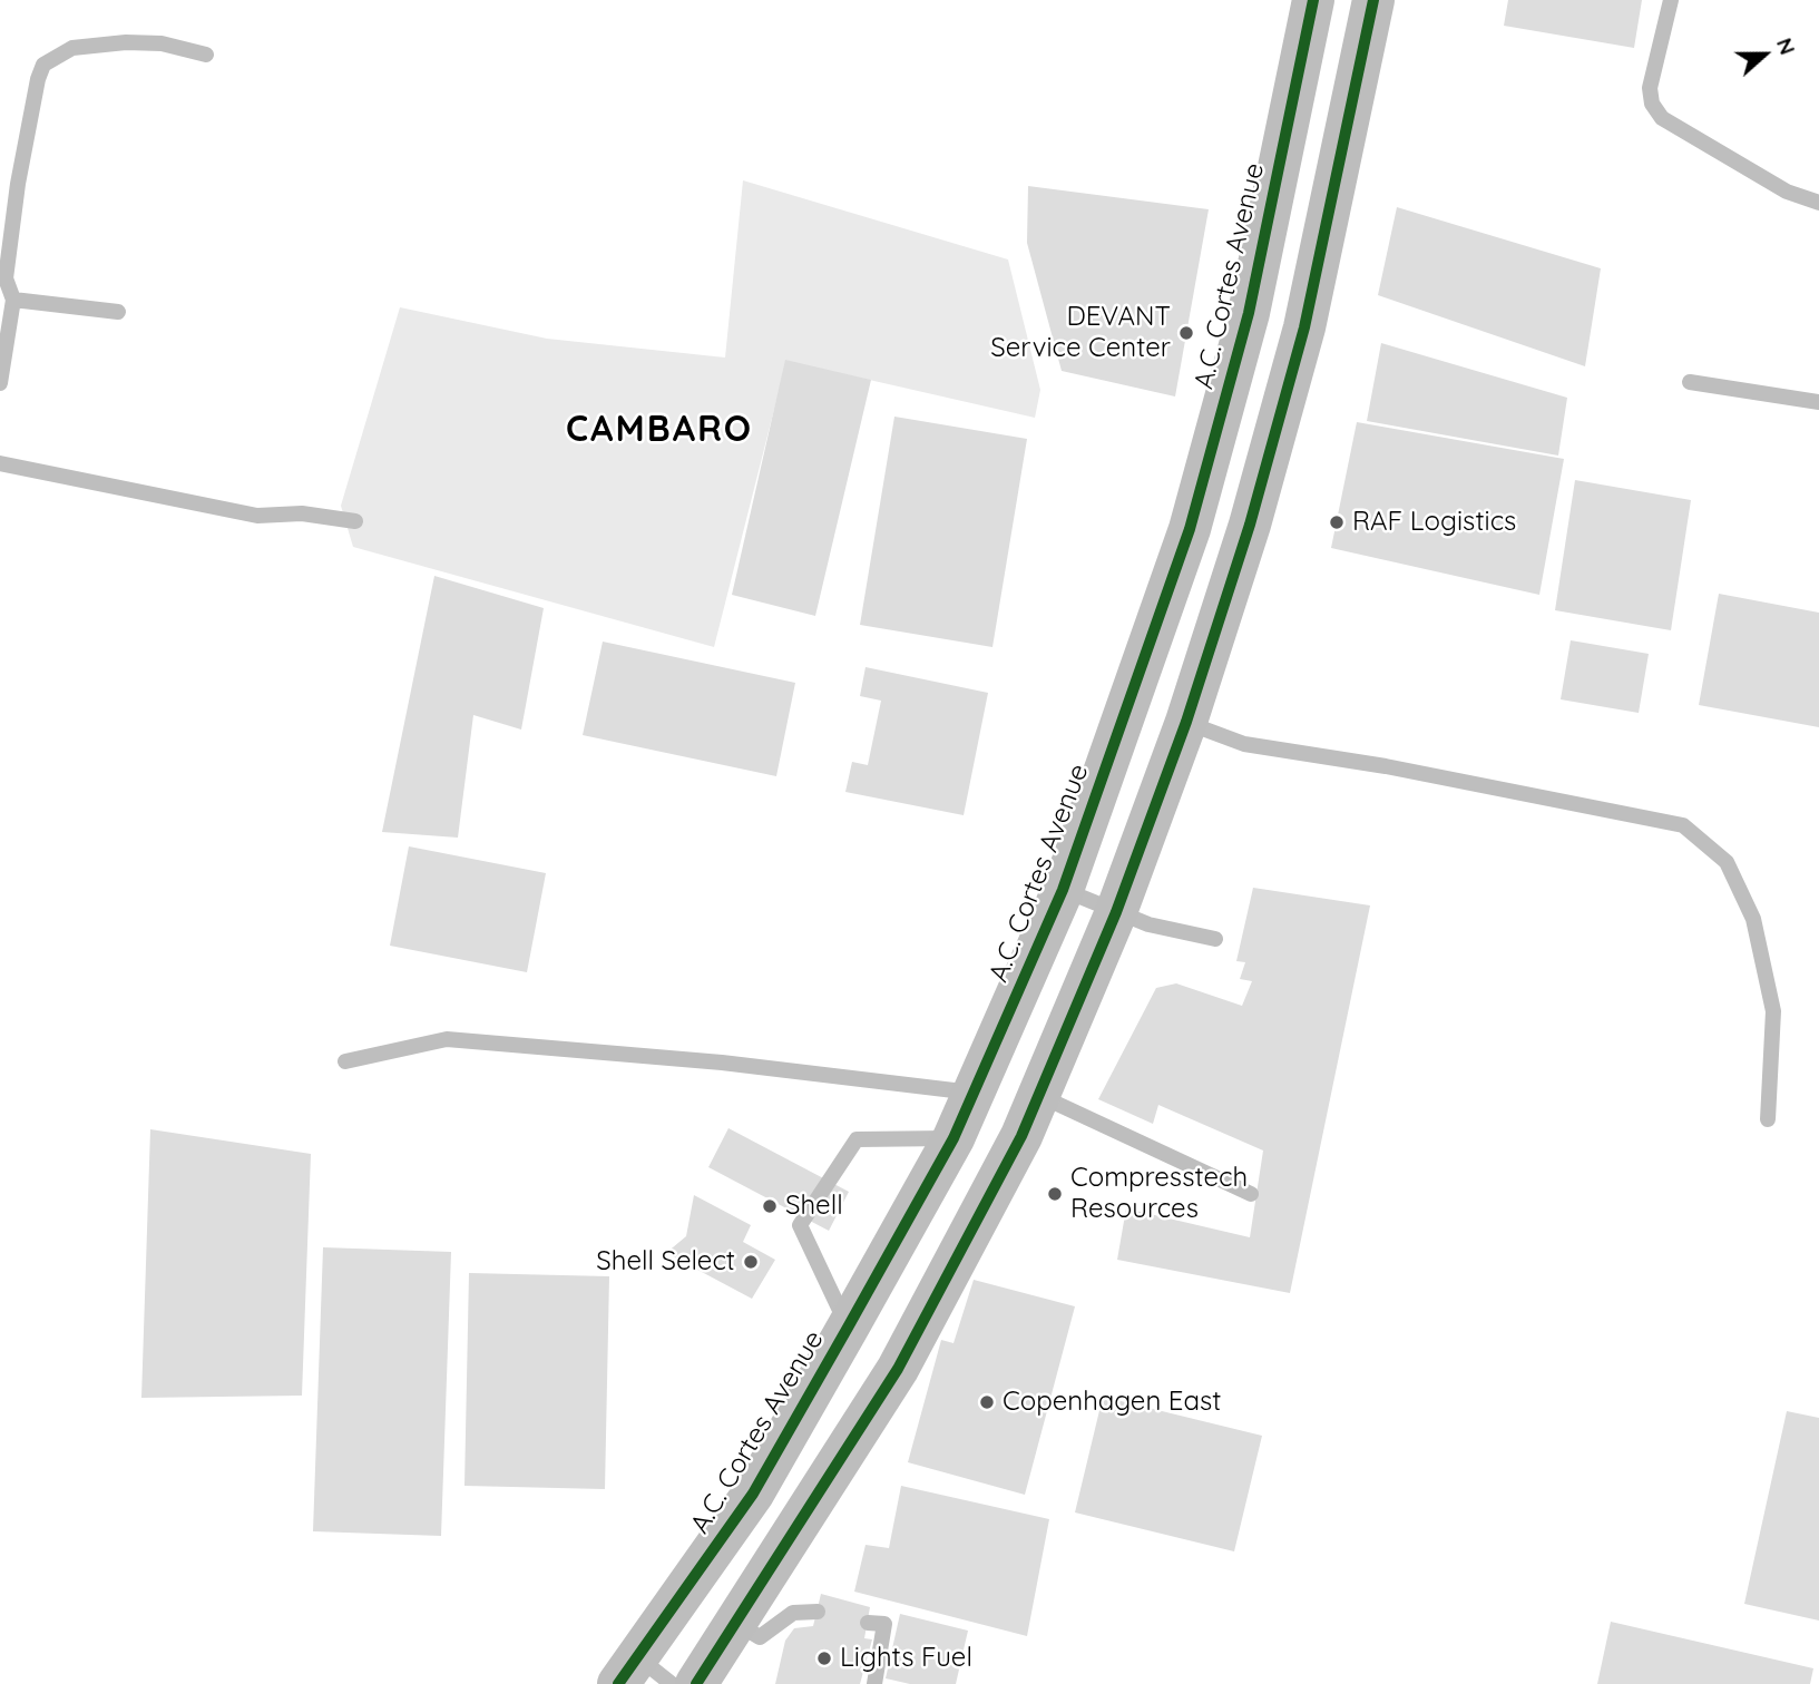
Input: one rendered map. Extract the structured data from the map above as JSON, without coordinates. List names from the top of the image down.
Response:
{
  "streets": {
    "main road": ["A.C. Cortes Avenue"]
  },
  "districts": ["CAMBARO"],
  "places": [
    "DEVANT Service Center",
    "RAF Logistics",
    "Compresstech Resources",
    "Shell",
    "Shell Select",
    "Copenhagen East",
    "Lights Fuel"
  ],
  "north": "right"
}
